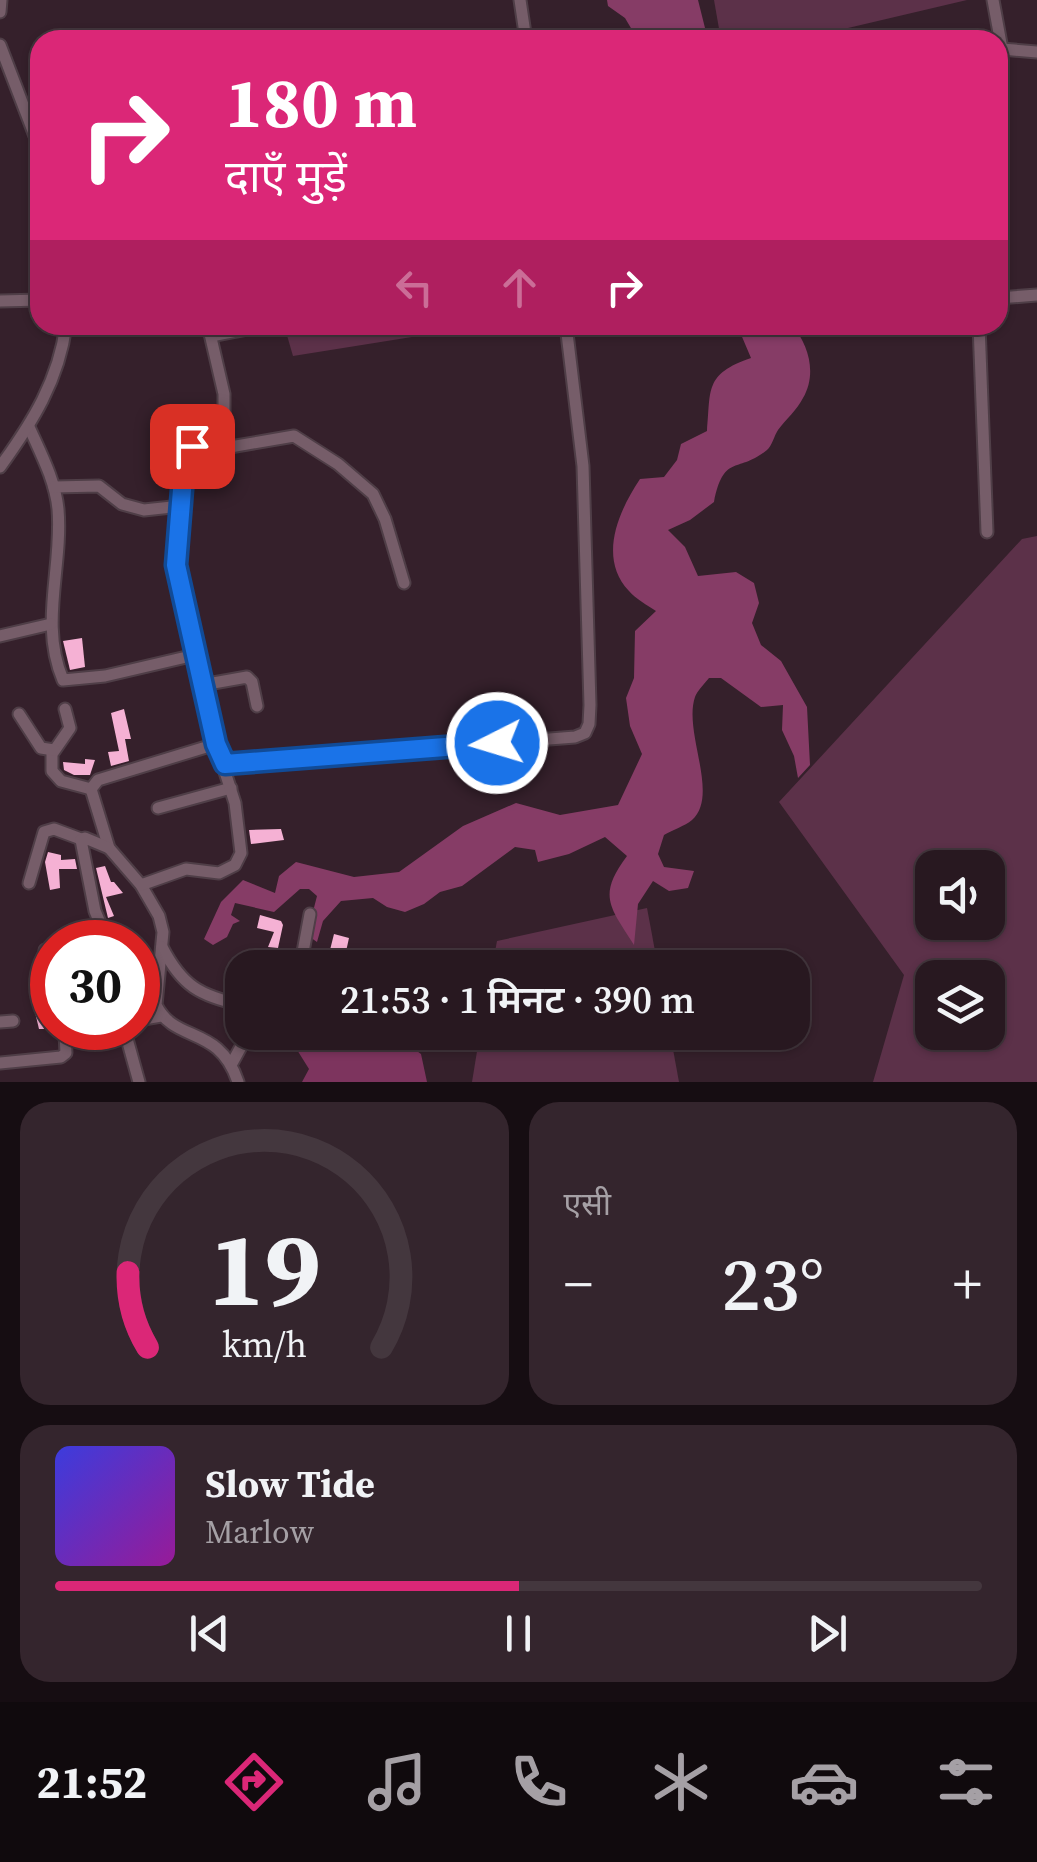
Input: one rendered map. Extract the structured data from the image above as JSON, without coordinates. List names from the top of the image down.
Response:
{
  "page": {
    "turn": ["180 m", "दाएँ मुड़ें"],
    "limit": "30",
    "trip": "21:53 · 1 मिनट · 390 m",
    "tile": "एसी",
    "heat": ["−", "23°", "+"],
    "song": ["Slow Tide", "Marlow"],
    "tabs": "21:52",
    "gauge": ["19", "km/h"]
  }
}
